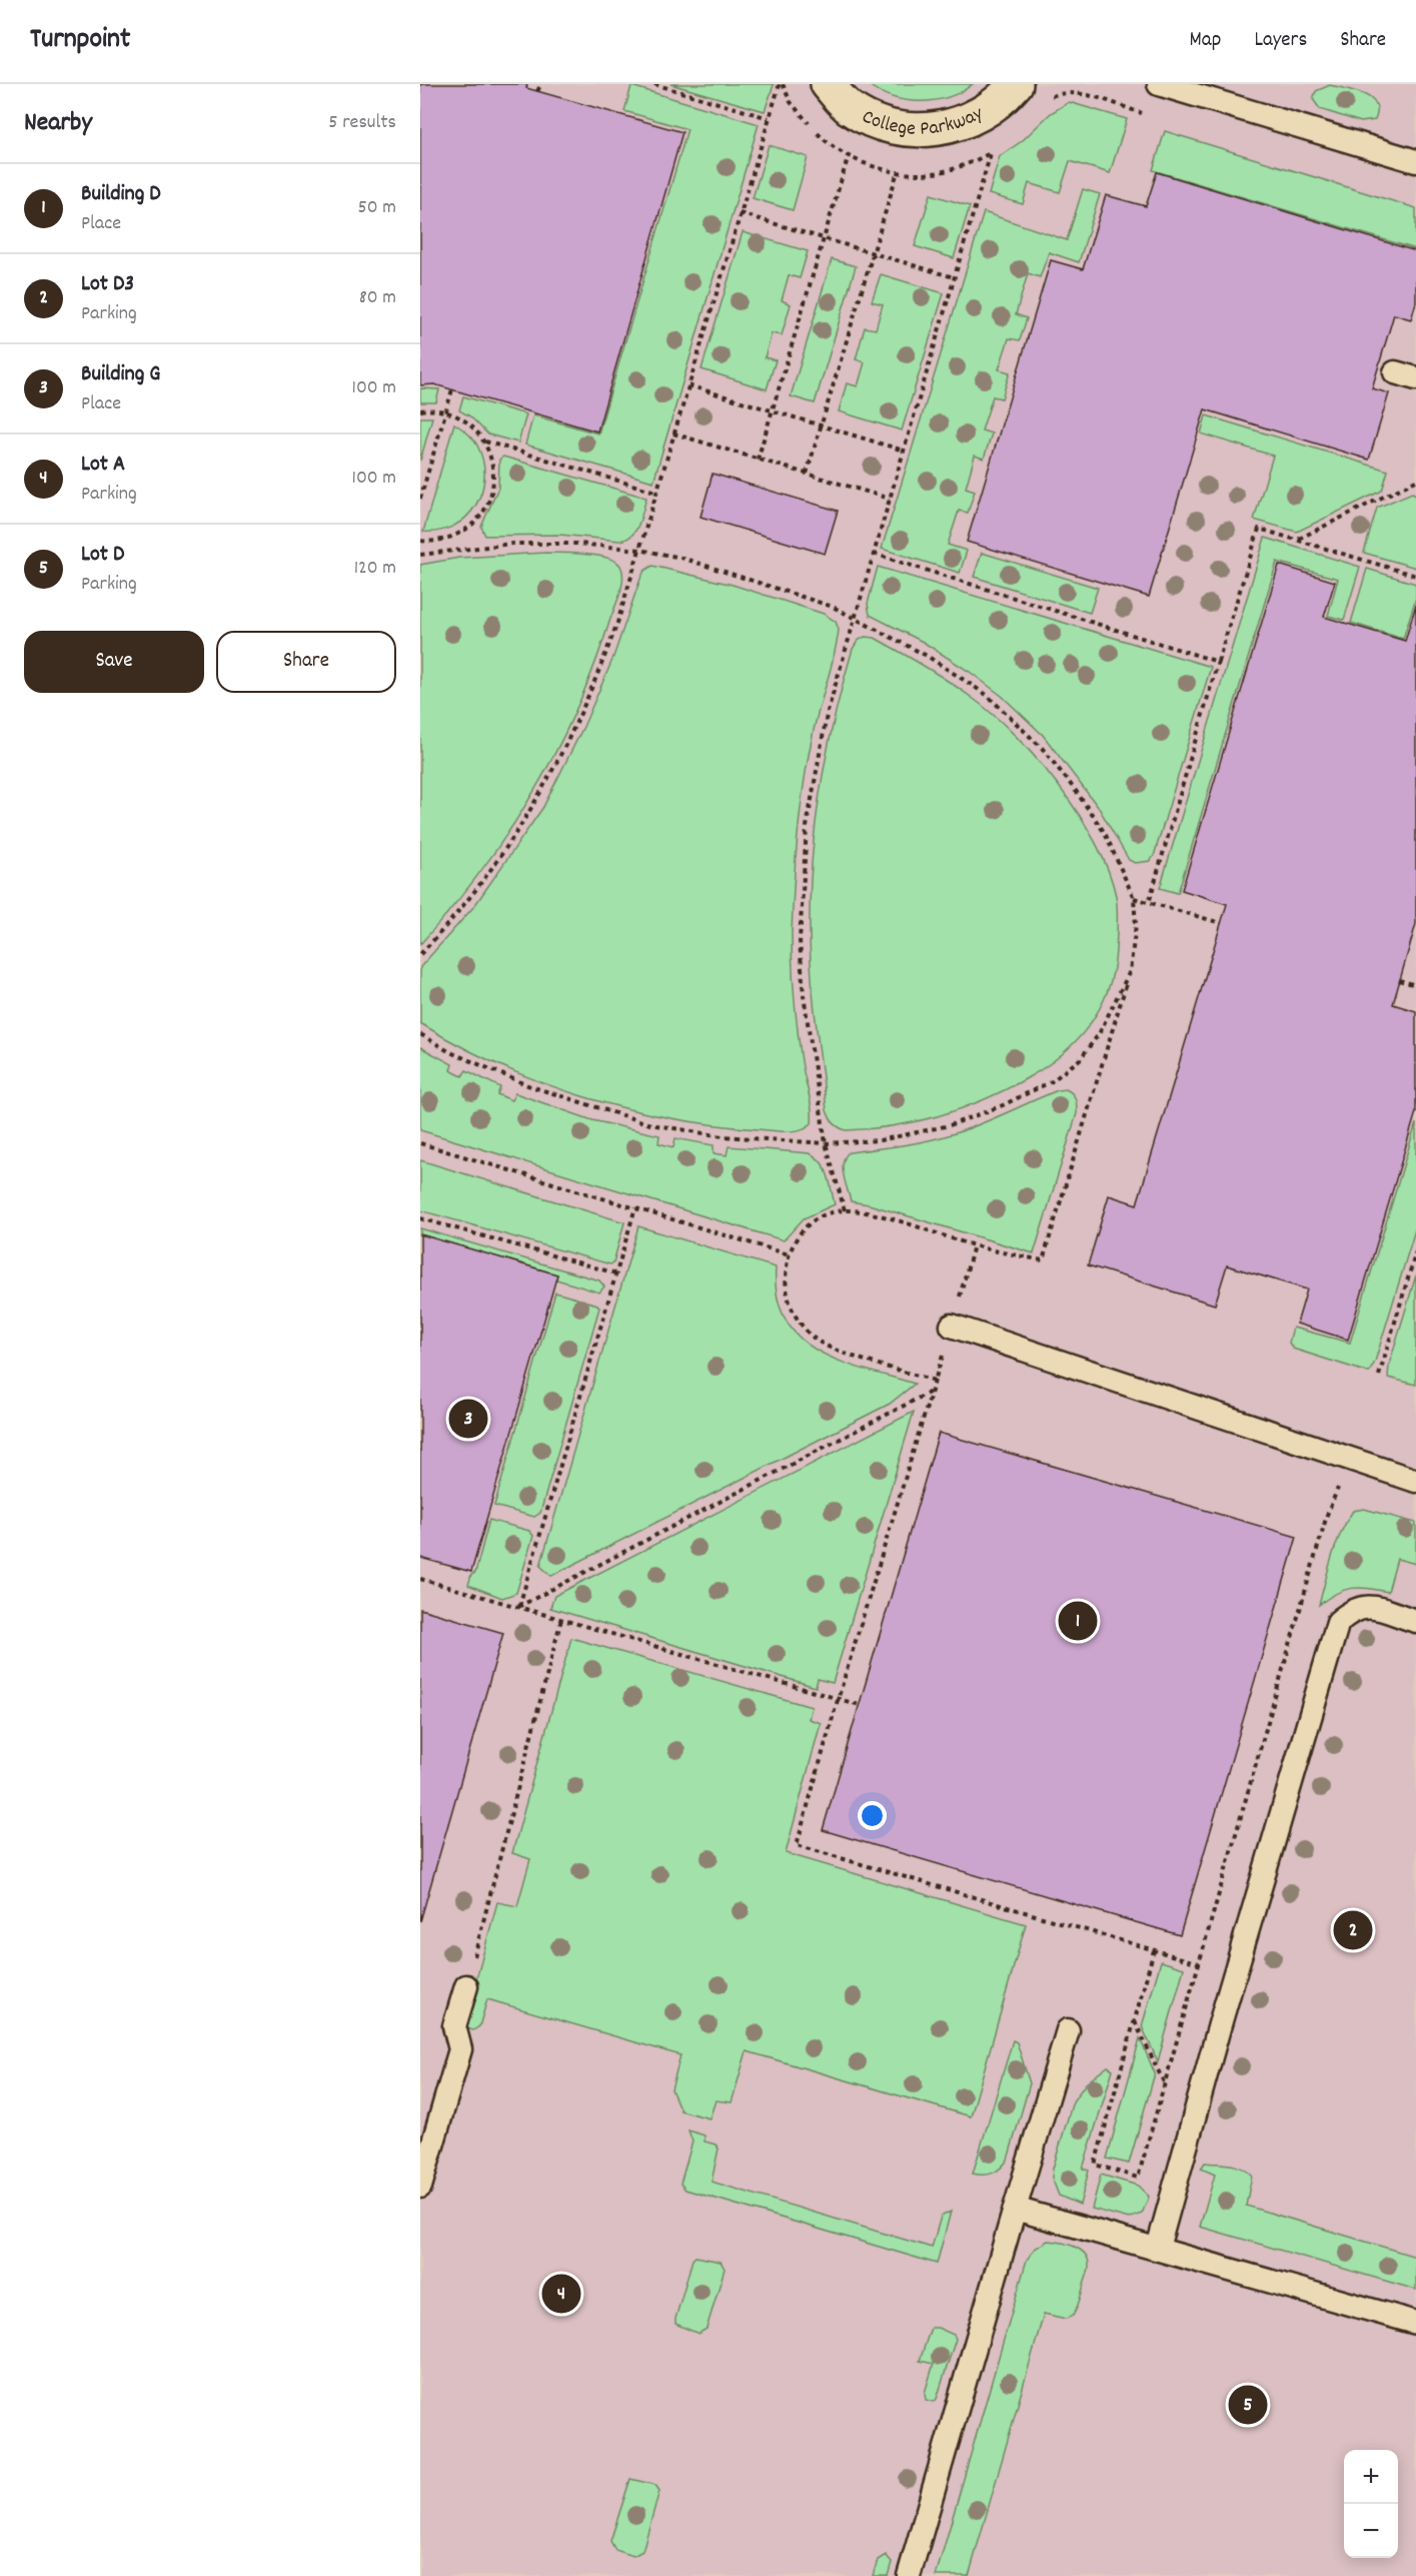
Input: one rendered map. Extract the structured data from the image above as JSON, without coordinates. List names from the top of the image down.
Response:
{
  "streets": {
    "street": ["College Parkway"]
  },
  "page": {
    "header": "Turnpoint",
    "nav": ["Map", "Layers", "Share"],
    "heading": ["Nearby", "5 results"],
    "list": [
      {
        "mark": "1",
        "name": "Building D",
        "note": "Place",
        "value": "50 m"
      },
      {
        "mark": "2",
        "name": "Lot D3",
        "note": "Parking",
        "value": "80 m"
      },
      {
        "mark": "3",
        "name": "Building G",
        "note": "Place",
        "value": "100 m"
      },
      {
        "mark": "4",
        "name": "Lot A",
        "note": "Parking",
        "value": "100 m"
      },
      {
        "mark": "5",
        "name": "Lot D",
        "note": "Parking",
        "value": "120 m"
      }
    ],
    "buttons": ["Save", "Share"],
    "pins": [
      "3",
      "1",
      "2",
      "4",
      "5"
    ],
    "map_buttons": ["+", "−"]
  }
}
